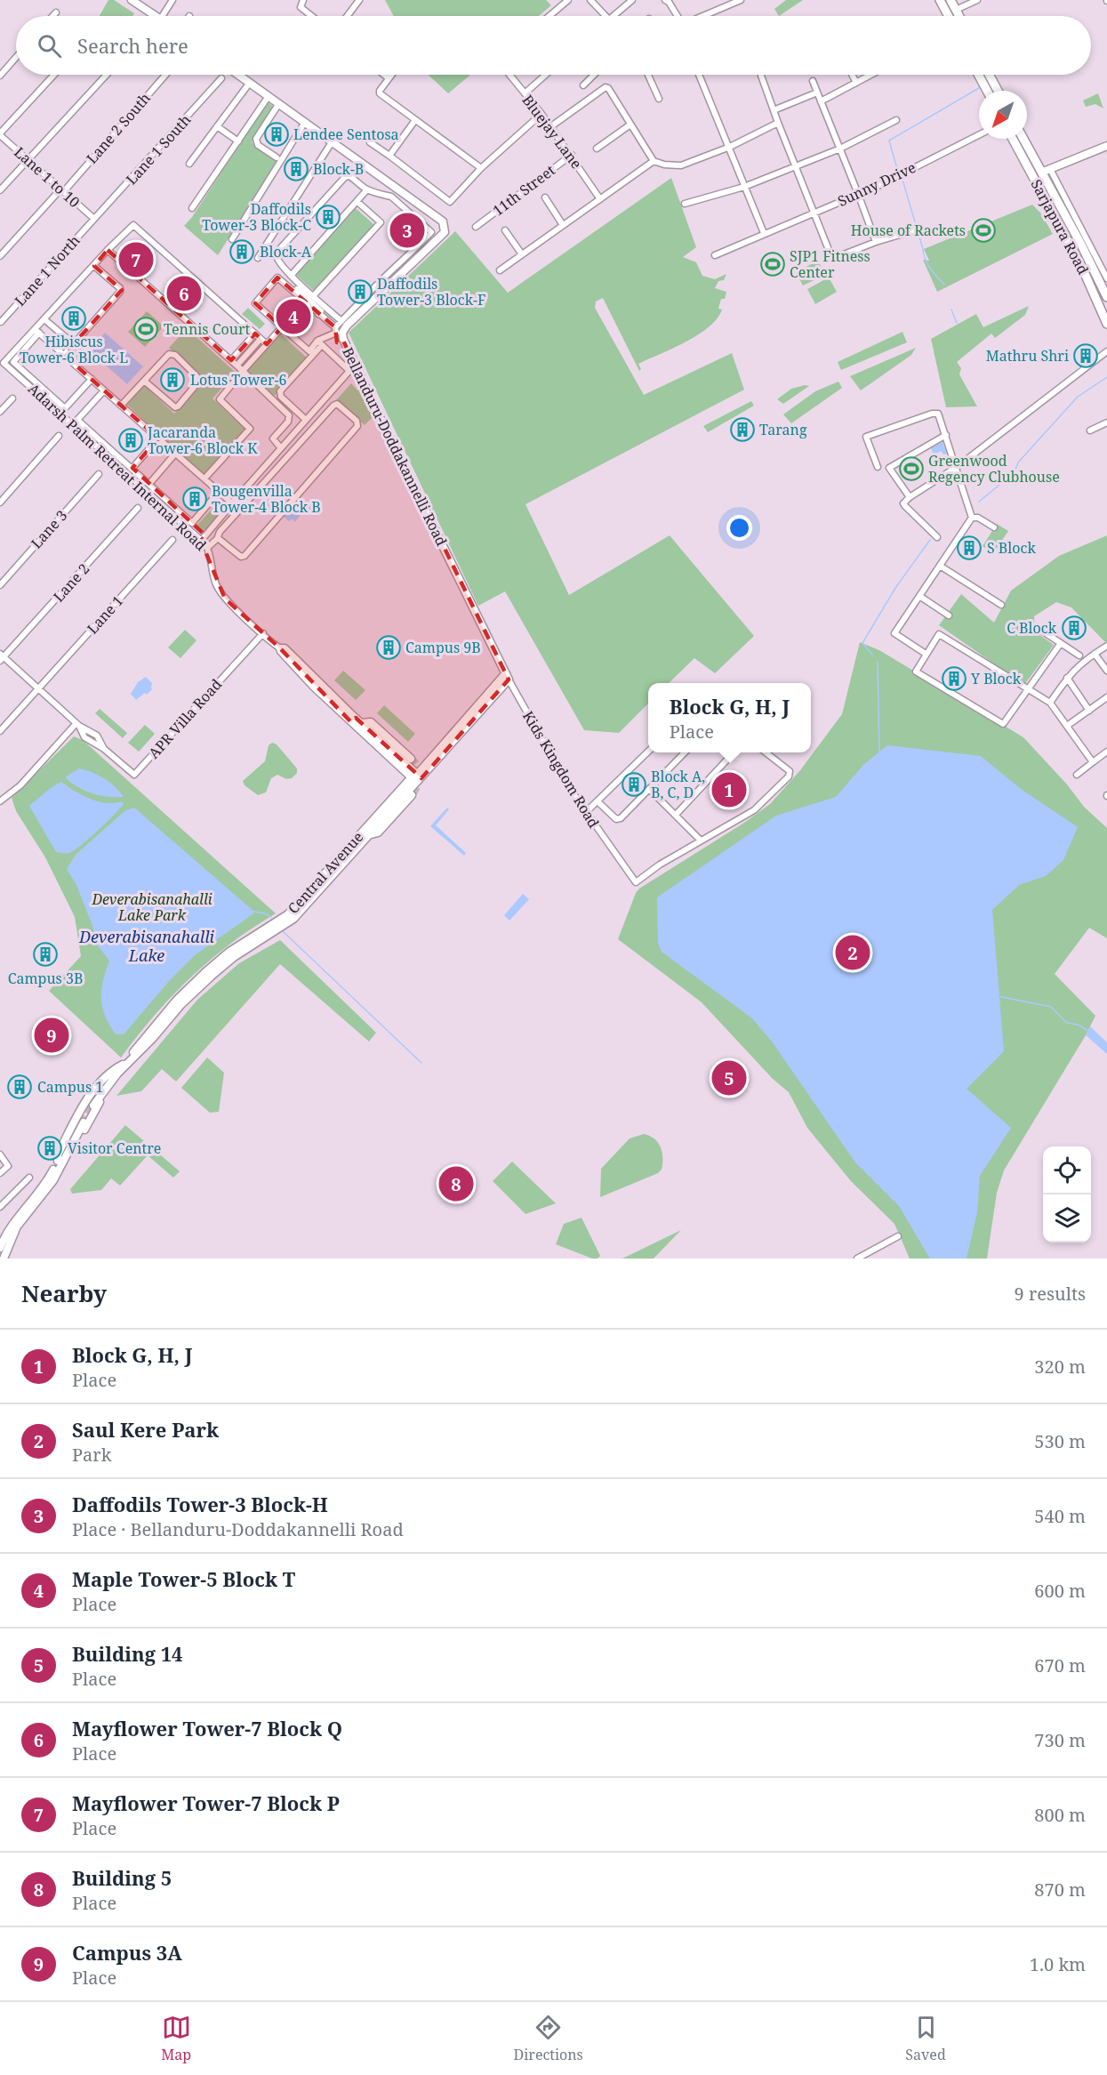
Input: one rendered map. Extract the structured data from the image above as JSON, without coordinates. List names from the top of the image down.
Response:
{
  "streets": {
    "main road": ["Sarjapura Road"],
    "street": [
      "Lane 2 South",
      "Bluejay Lane",
      "Lane 1 South",
      "Lane 1 to 10",
      "Sunny Drive",
      "11th Street",
      "Lane 1 North",
      "Bellanduru-Doddakannelli Road",
      "Adarsh Palm Retreat Internal Road",
      "Lane 3",
      "Lane 2",
      "Lane 1",
      "APR Villa Road",
      "Kids Kingdom Road",
      "Central Avenue"
    ]
  },
  "crossings": [
    ["Lane 2 South", "Lane 1 to 10"],
    ["Bluejay Lane", "11th Street"],
    ["Lane 1 South", "Lane 1 to 10"],
    ["Lane 1 South", "Lane 1 North"],
    ["Lane 1 to 10", "Lane 1 North"],
    ["Bellanduru-Doddakannelli Road", "Kids Kingdom Road"],
    ["Bellanduru-Doddakannelli Road", "Central Avenue"],
    ["Adarsh Palm Retreat Internal Road", "APR Villa Road"],
    ["Adarsh Palm Retreat Internal Road", "Central Avenue"],
    ["Lane 2", "APR Villa Road"],
    ["Lane 1", "APR Villa Road"],
    ["Kids Kingdom Road", "Central Avenue"]
  ],
  "water": ["Deverabisanahalli Lake"],
  "parks": ["Deverabisanahalli Lake Park"],
  "places": {
    "building": [
      "Lendee Sentosa",
      "Block-B",
      "Daffodils Tower-3 Block-C",
      "Block-A",
      "Daffodils Tower-3 Block-F",
      "Hibiscus Tower-6 Block L",
      "Mathru Shri",
      "Lotus Tower-6",
      "Tarang",
      "Jacaranda Tower-6 Block K",
      "Bougenvilla Tower-4 Block B",
      "S Block",
      "C Block",
      "Campus 9B",
      "Y Block",
      "Block A, B, C, D",
      "Campus 3B",
      "Campus 1",
      "Visitor Centre"
    ],
    "sports": [
      "House of Rackets",
      "SJP1 Fitness Center",
      "Tennis Court",
      "Greenwood Regency Clubhouse"
    ]
  },
  "north": "bottom left",
  "page": {
    "search": "Search here",
    "pins": [
      "3",
      "7",
      "6",
      "4",
      "1",
      "2",
      "9",
      "5",
      "8"
    ],
    "popup": ["Block G, H, J", "Place"],
    "heading": ["Nearby", "9 results"],
    "list": [
      {
        "mark": "1",
        "name": "Block G, H, J",
        "note": "Place",
        "value": "320 m"
      },
      {
        "mark": "2",
        "name": "Saul Kere Park",
        "note": "Park",
        "value": "530 m"
      },
      {
        "mark": "3",
        "name": "Daffodils Tower-3 Block-H",
        "note": "Place · Bellanduru-Doddakannelli Road",
        "value": "540 m"
      },
      {
        "mark": "4",
        "name": "Maple Tower-5 Block T",
        "note": "Place",
        "value": "600 m"
      },
      {
        "mark": "5",
        "name": "Building 14",
        "note": "Place",
        "value": "670 m"
      },
      {
        "mark": "6",
        "name": "Mayflower Tower-7 Block Q",
        "note": "Place",
        "value": "730 m"
      },
      {
        "mark": "7",
        "name": "Mayflower Tower-7 Block P",
        "note": "Place",
        "value": "800 m"
      },
      {
        "mark": "8",
        "name": "Building 5",
        "note": "Place",
        "value": "870 m"
      },
      {
        "mark": "9",
        "name": "Campus 3A",
        "note": "Place",
        "value": "1.0 km"
      }
    ],
    "nav": ["Map", "Directions", "Saved"]
  }
}
